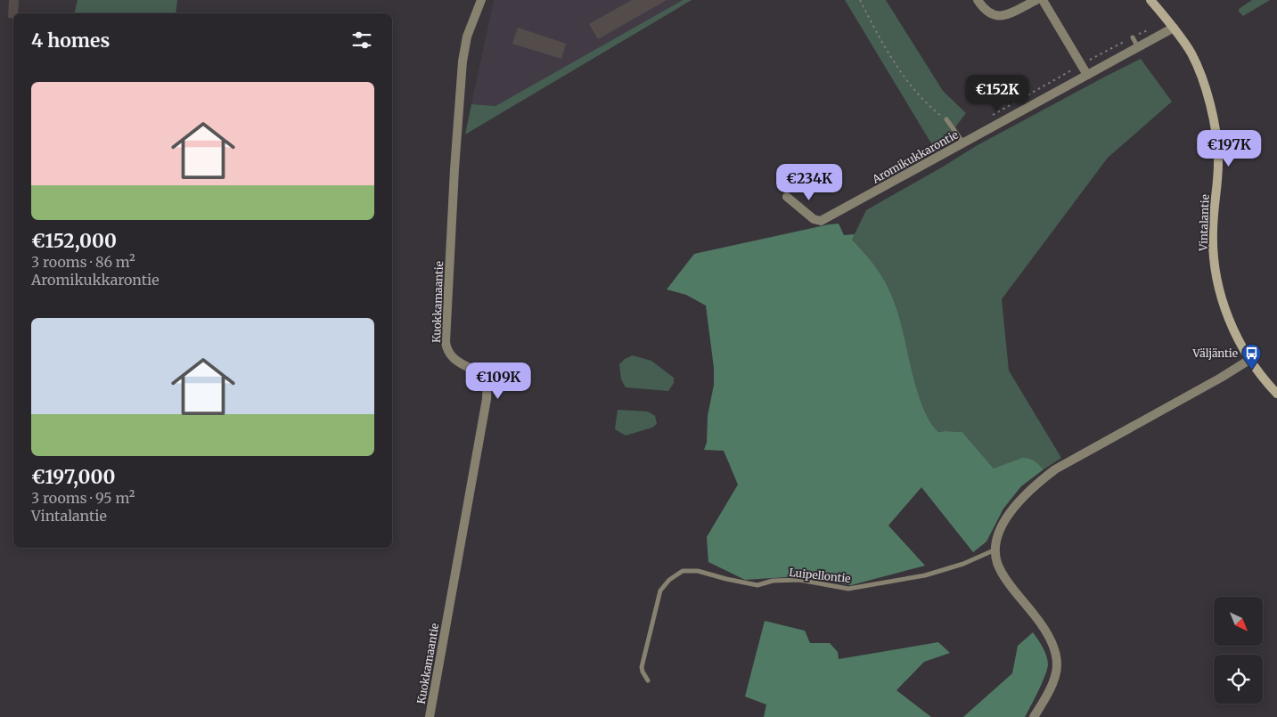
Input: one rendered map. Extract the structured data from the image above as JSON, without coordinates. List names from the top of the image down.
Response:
{
  "streets": {
    "street": ["Aromikukkarontie", "Vintalantie", "Kuokkamaantie"],
    "lane": ["Luipellontie"]
  },
  "crossings": [
    ["Aromikukkarontie", "Vintalantie"]
  ],
  "places": {
    "bus stop": ["Väljäntie"]
  },
  "north": "bottom right",
  "page": {
    "heading": "4 homes",
    "list": [
      {
        "name": "€152,000",
        "note": "3 rooms · 86 m² · Aromikukkarontie"
      },
      {
        "name": "€197,000",
        "note": "3 rooms · 95 m² · Vintalantie"
      }
    ],
    "price": [
      "€152K",
      "€197K",
      "€234K",
      "€109K"
    ]
  }
}
